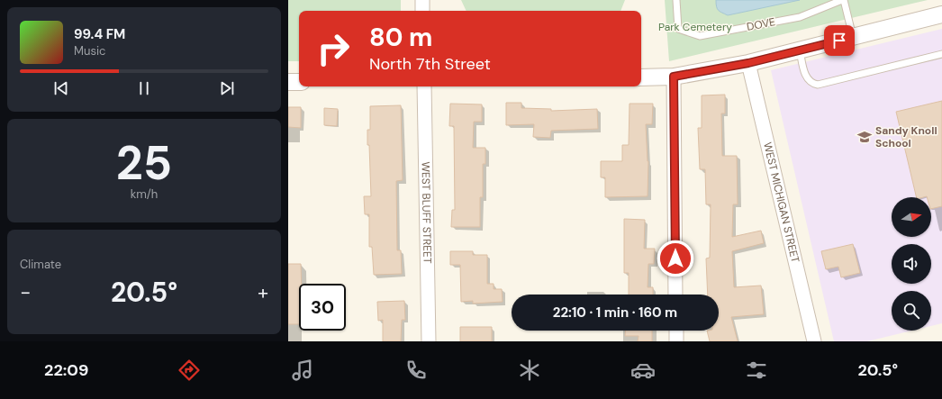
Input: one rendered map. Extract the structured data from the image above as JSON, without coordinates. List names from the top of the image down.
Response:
{
  "streets": {
    "street": ["WEST MICHIGAN STREET", "WEST BLUFF STREET"],
    "lane": ["DOVE"]
  },
  "parks": ["Park Cemetery"],
  "places": {
    "school or university": ["Sandy Knoll School"]
  },
  "north": "right",
  "page": {
    "turn": ["80 m", "North 7th Street"],
    "song": ["99.4 FM", "Music"],
    "tile": [
      ["25", "km/h"],
      "Climate"
    ],
    "heat": ["−", "20.5°", "+"],
    "limit": "30",
    "trip": "22:10 · 1 min · 160 m",
    "tabs": ["22:09", "20.5°"]
  }
}
